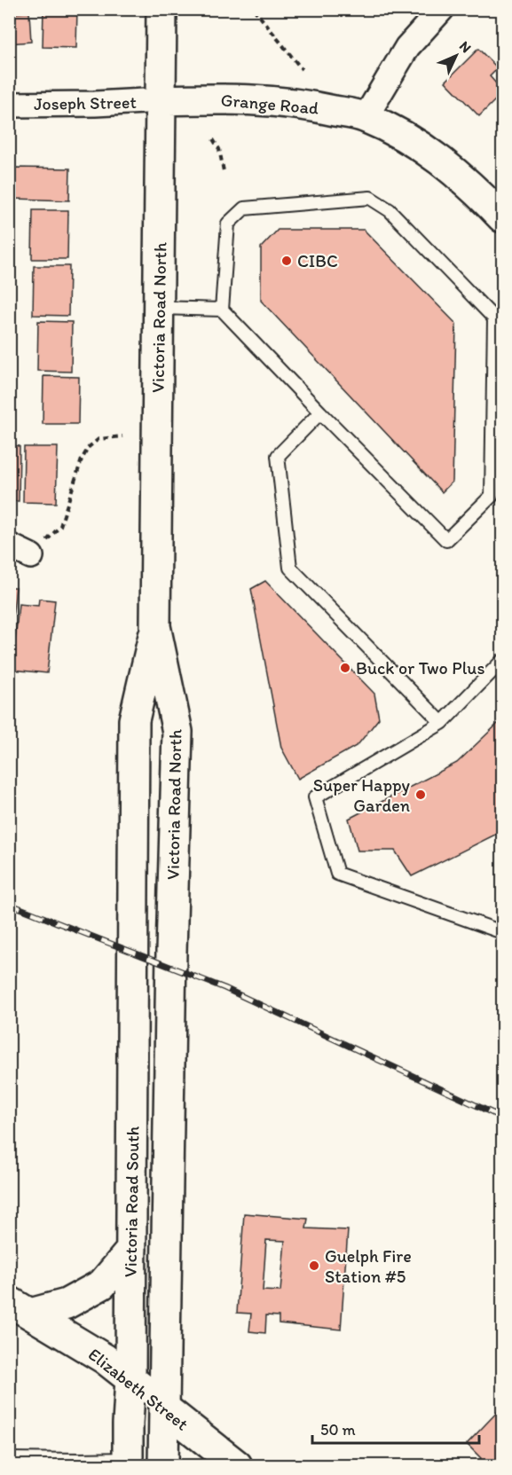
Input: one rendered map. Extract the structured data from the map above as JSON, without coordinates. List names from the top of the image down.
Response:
{
  "streets": {
    "main road": [
      "Grange Road",
      "Victoria Road North",
      "Victoria Road South",
      "Elizabeth Street"
    ],
    "street": ["Joseph Street"]
  },
  "crossings": [
    ["Joseph Street", "Grange Road"],
    ["Joseph Street", "Victoria Road North"],
    ["Grange Road", "Victoria Road North"],
    ["Victoria Road North", "Victoria Road South"],
    ["Victoria Road South", "Elizabeth Street"]
  ],
  "places": [
    "CIBC",
    "Buck or Two Plus",
    "Super Happy Garden",
    "Guelph Fire Station #5"
  ],
  "scale_bar": "50 m",
  "north": "top right"
}
